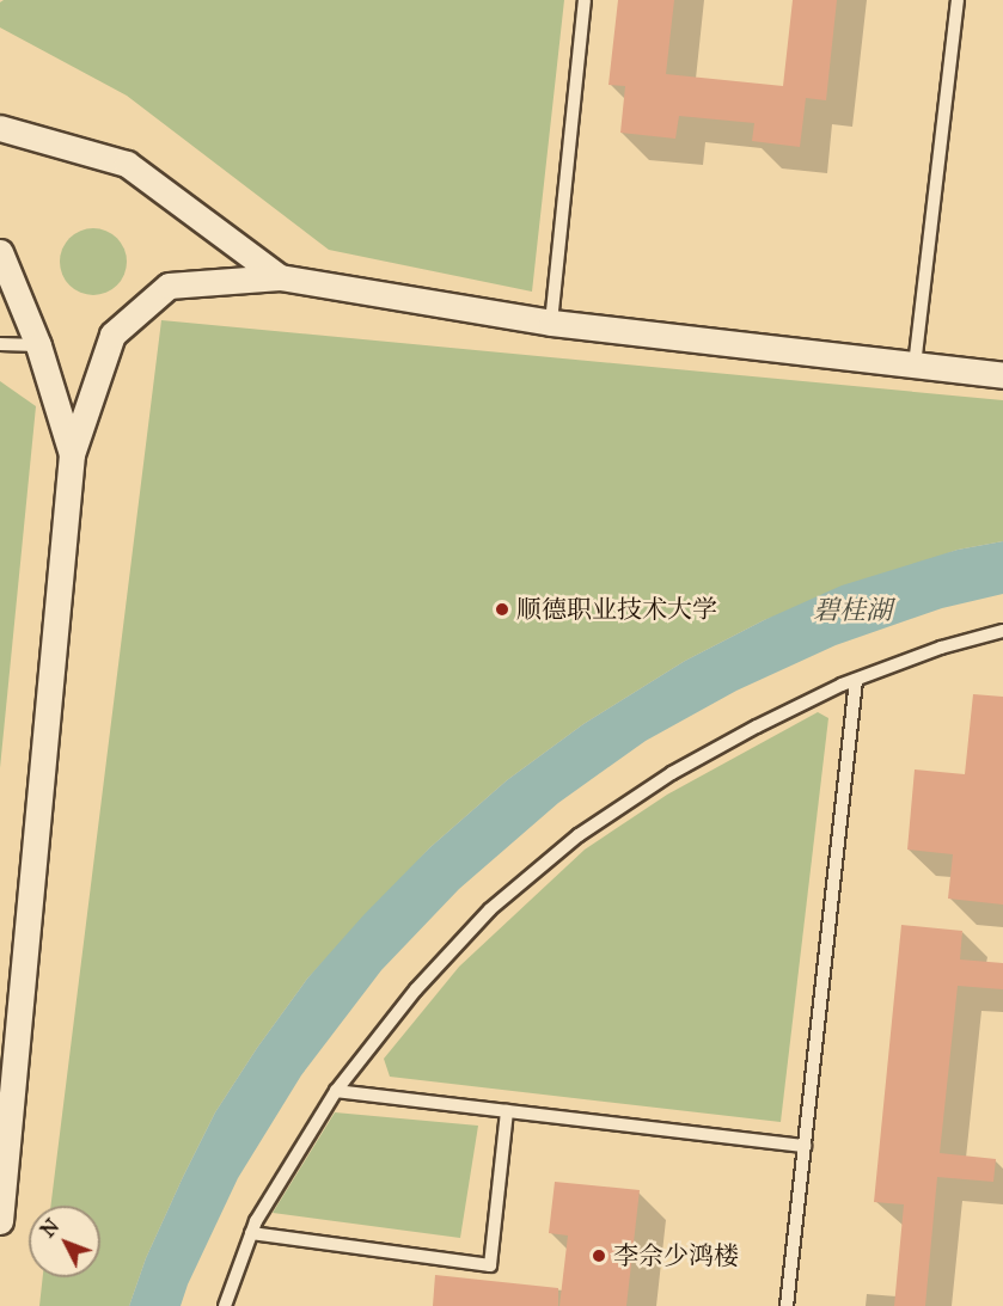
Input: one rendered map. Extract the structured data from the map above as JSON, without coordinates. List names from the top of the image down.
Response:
{
  "water": ["碧桂湖"],
  "places": ["顺德职业技术大学", "李佘少鸿楼"],
  "north": "top left"
}
